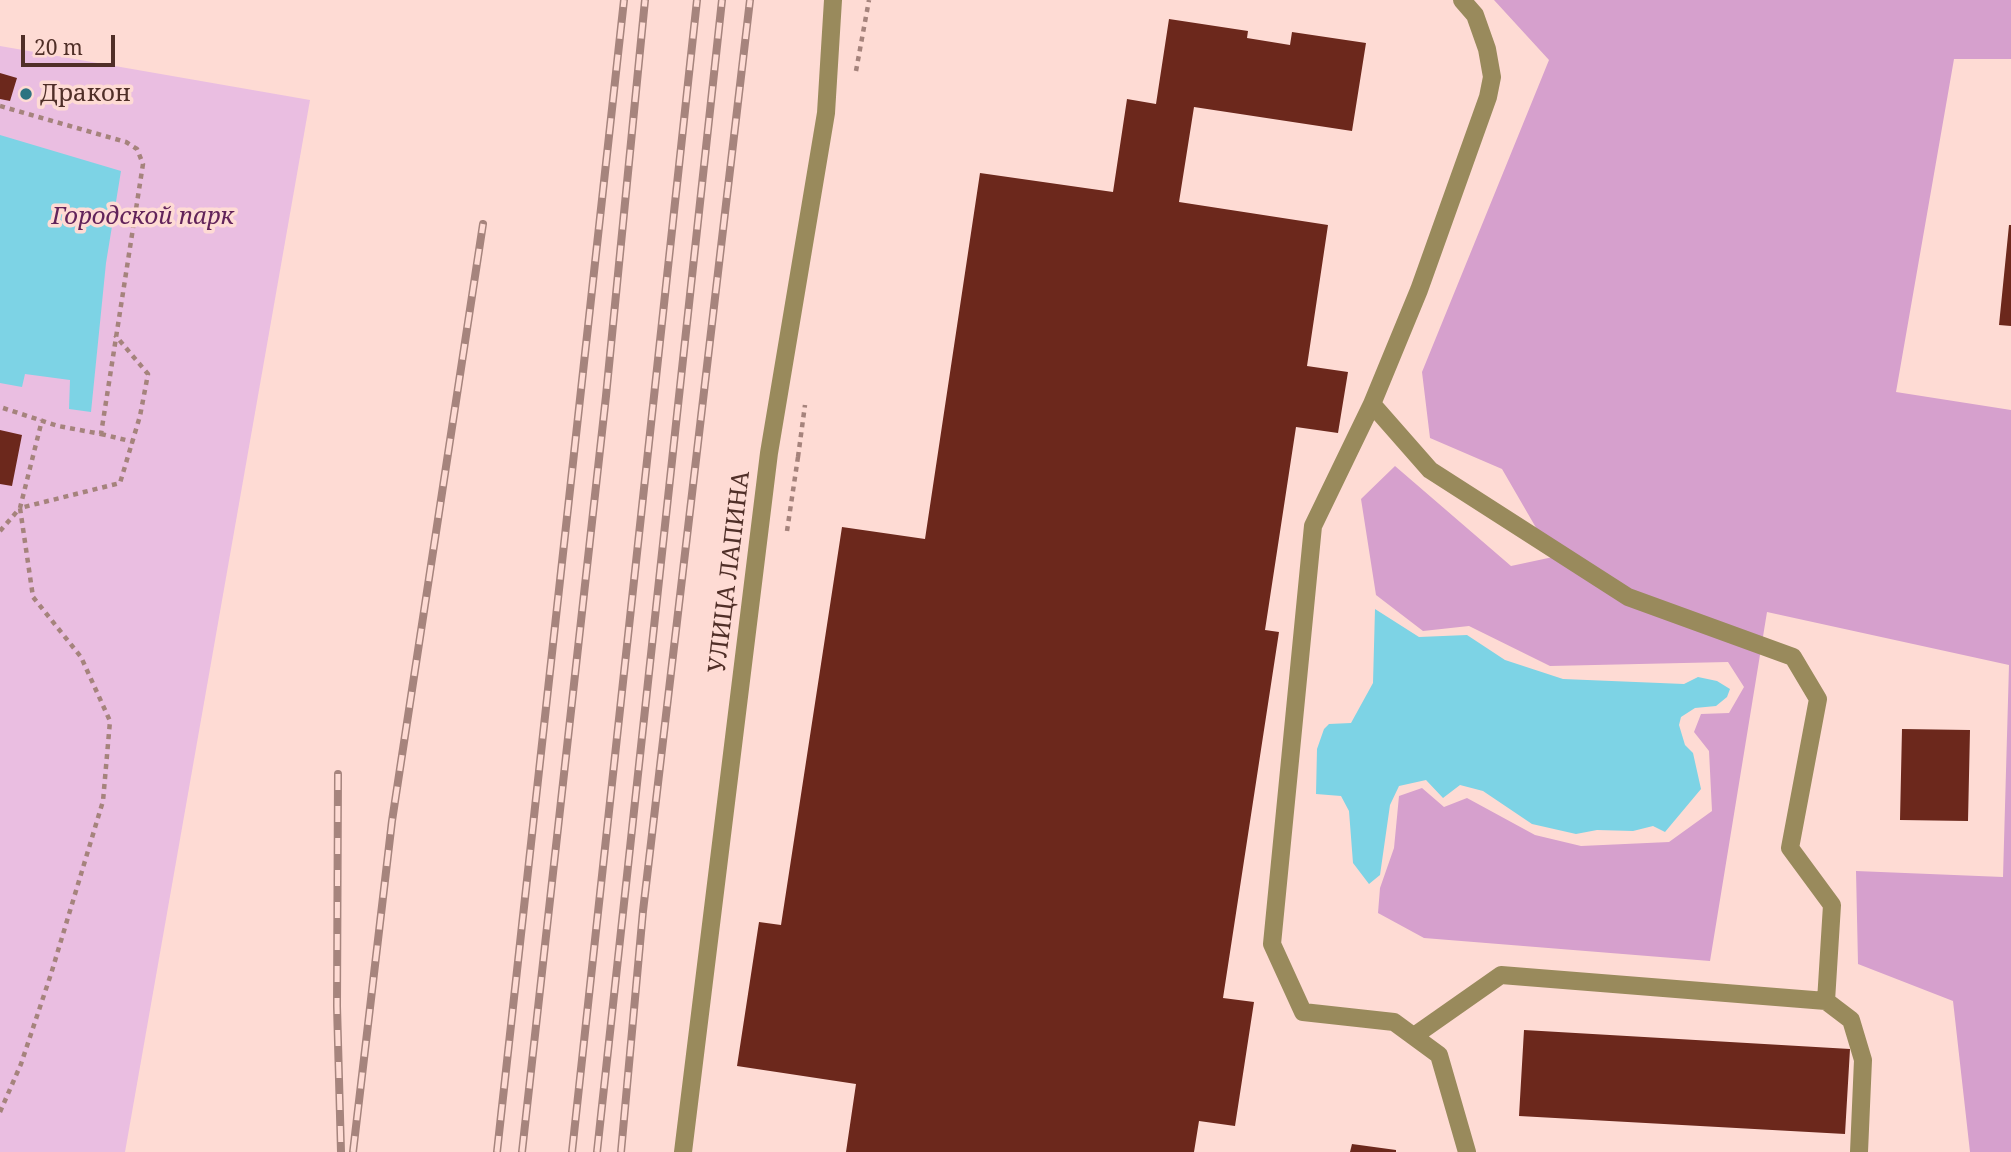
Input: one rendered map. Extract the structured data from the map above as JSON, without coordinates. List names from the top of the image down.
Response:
{
  "streets": {
    "street": ["УЛИЦА ЛАПИНА"]
  },
  "parks": ["Городской парк"],
  "places": ["Дракон"],
  "scale_bar": "20 m"
}
